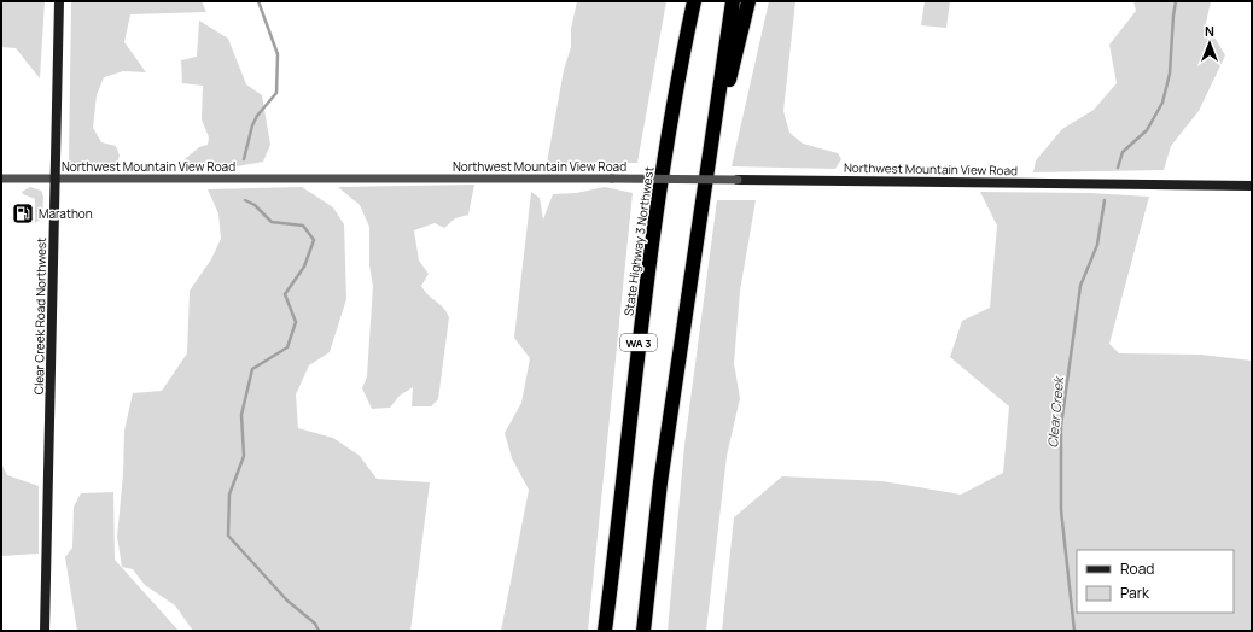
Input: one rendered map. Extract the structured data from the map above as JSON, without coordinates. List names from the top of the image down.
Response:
{
  "streets": {
    "highway": ["State Highway 3 Northwest", "WA 3"],
    "main road": ["Northwest Mountain View Road", "Clear Creek Road Northwest"]
  },
  "crossings": [
    ["Northwest Mountain View Road", "Clear Creek Road Northwest"]
  ],
  "water": ["Clear Creek"],
  "places": {
    "fuel station": ["Marathon"]
  },
  "legend": ["Road", "Park"],
  "north": "top"
}
